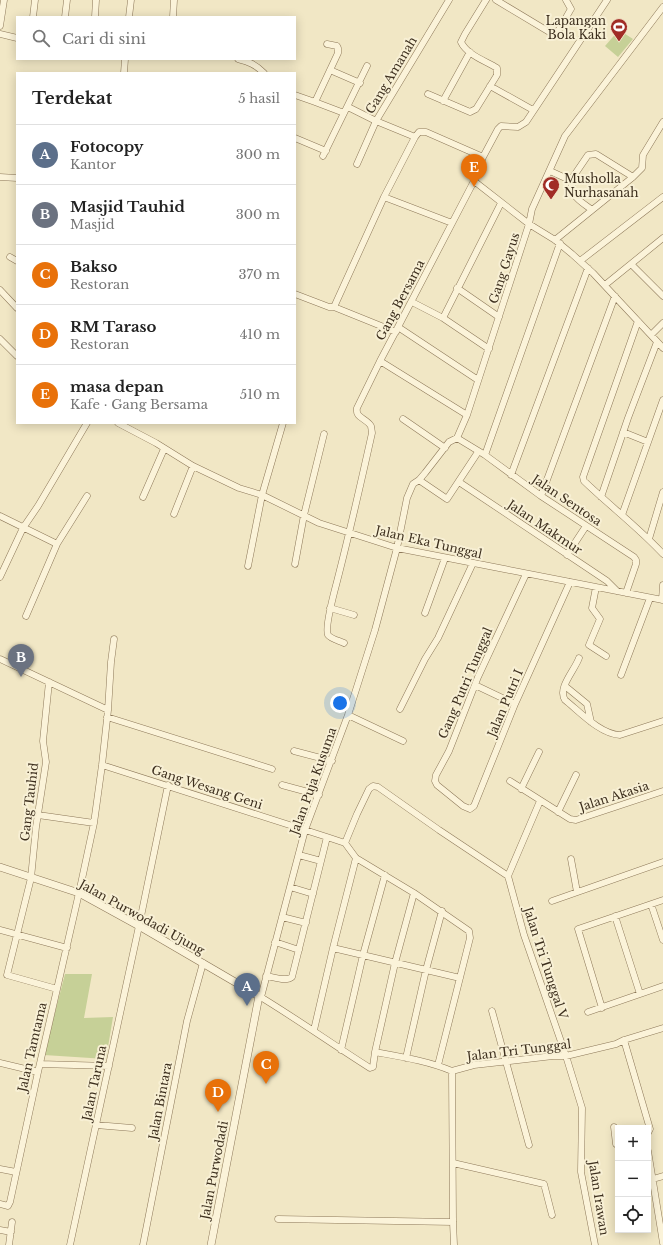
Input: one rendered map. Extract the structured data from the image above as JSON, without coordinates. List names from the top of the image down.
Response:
{
  "streets": {
    "street": [
      "Gang Amanah",
      "Gang Gayus",
      "Gang Bersama",
      "Jalan Sentosa",
      "Jalan Makmur",
      "Jalan Eka Tunggal",
      "Gang Putri Tunggal",
      "Jalan Putri I",
      "Jalan Puja Kusuma",
      "Gang Wesang Geni",
      "Jalan Akasia",
      "Gang Tauhid",
      "Jalan Purwodadi Ujung",
      "Jalan Tri Tunggal V",
      "Jalan Tamtama",
      "Jalan Tri Tunggal",
      "Jalan Taruna",
      "Jalan Bintara",
      "Jalan Purwodadi",
      "Jalan Irawan"
    ]
  },
  "crossings": [
    ["Gang Gayus", "Jalan Sentosa"],
    ["Gang Gayus", "Jalan Eka Tunggal"],
    ["Gang Gayus", "Jalan Puja Kusuma"],
    ["Gang Bersama", "Jalan Eka Tunggal"],
    ["Jalan Sentosa", "Jalan Eka Tunggal"],
    ["Jalan Makmur", "Jalan Eka Tunggal"],
    ["Jalan Eka Tunggal", "Gang Putri Tunggal"],
    ["Jalan Eka Tunggal", "Jalan Putri I"],
    ["Jalan Eka Tunggal", "Jalan Puja Kusuma"],
    ["Gang Putri Tunggal", "Jalan Putri I"],
    ["Jalan Puja Kusuma", "Gang Wesang Geni"],
    ["Jalan Puja Kusuma", "Jalan Purwodadi Ujung"],
    ["Jalan Puja Kusuma", "Jalan Purwodadi"],
    ["Gang Wesang Geni", "Jalan Tamtama"],
    ["Gang Wesang Geni", "Jalan Taruna"],
    ["Gang Tauhid", "Jalan Purwodadi Ujung"],
    ["Gang Tauhid", "Jalan Tamtama"],
    ["Jalan Purwodadi Ujung", "Jalan Tamtama"],
    ["Jalan Purwodadi Ujung", "Jalan Taruna"],
    ["Jalan Purwodadi Ujung", "Jalan Bintara"],
    ["Jalan Purwodadi Ujung", "Jalan Purwodadi"],
    ["Jalan Tri Tunggal V", "Jalan Tri Tunggal"],
    ["Jalan Tri Tunggal V", "Jalan Irawan"]
  ],
  "places": {
    "sports": ["Lapangan Bola Kaki"],
    "mosque": ["Musholla Nurhasanah"]
  },
  "page": {
    "search": "Cari di sini",
    "heading": ["Terdekat", "5 hasil"],
    "list": [
      {
        "mark": "A",
        "name": "Fotocopy",
        "note": "Kantor",
        "value": "300 m"
      },
      {
        "mark": "B",
        "name": "Masjid Tauhid",
        "note": "Masjid",
        "value": "300 m"
      },
      {
        "mark": "C",
        "name": "Bakso",
        "note": "Restoran",
        "value": "370 m"
      },
      {
        "mark": "D",
        "name": "RM Taraso",
        "note": "Restoran",
        "value": "410 m"
      },
      {
        "mark": "E",
        "name": "masa depan",
        "note": "Kafe · Gang Bersama",
        "value": "510 m"
      }
    ],
    "pins": [
      "E",
      "B",
      "A",
      "C",
      "D"
    ],
    "map_buttons": ["+", "−"]
  }
}
